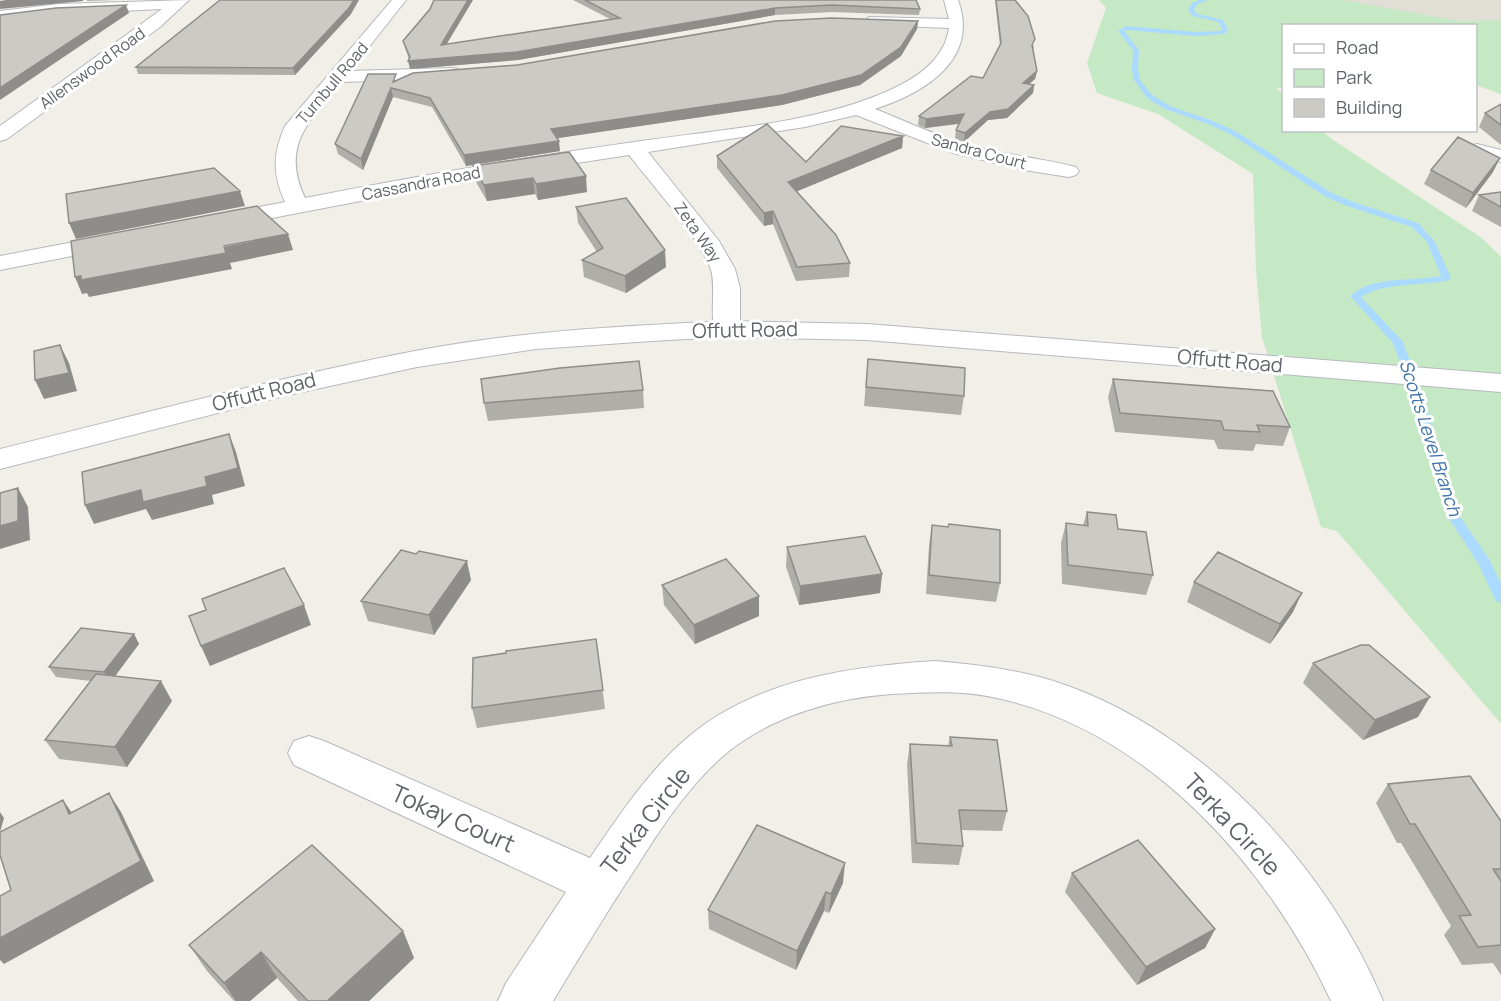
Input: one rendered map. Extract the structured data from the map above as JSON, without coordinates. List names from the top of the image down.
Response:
{
  "streets": {
    "street": [
      "Allenswood Road",
      "Turnbull Road",
      "Sandra Court",
      "Cassandra Road",
      "Zeta Way",
      "Offutt Road",
      "Tokay Court",
      "Terka Circle"
    ]
  },
  "crossings": [
    ["Turnbull Road", "Cassandra Road"],
    ["Sandra Court", "Cassandra Road"],
    ["Cassandra Road", "Zeta Way"],
    ["Zeta Way", "Offutt Road"],
    ["Tokay Court", "Terka Circle"]
  ],
  "water": ["Scotts Level Branch"],
  "legend": ["Road", "Park", "Building"]
}
